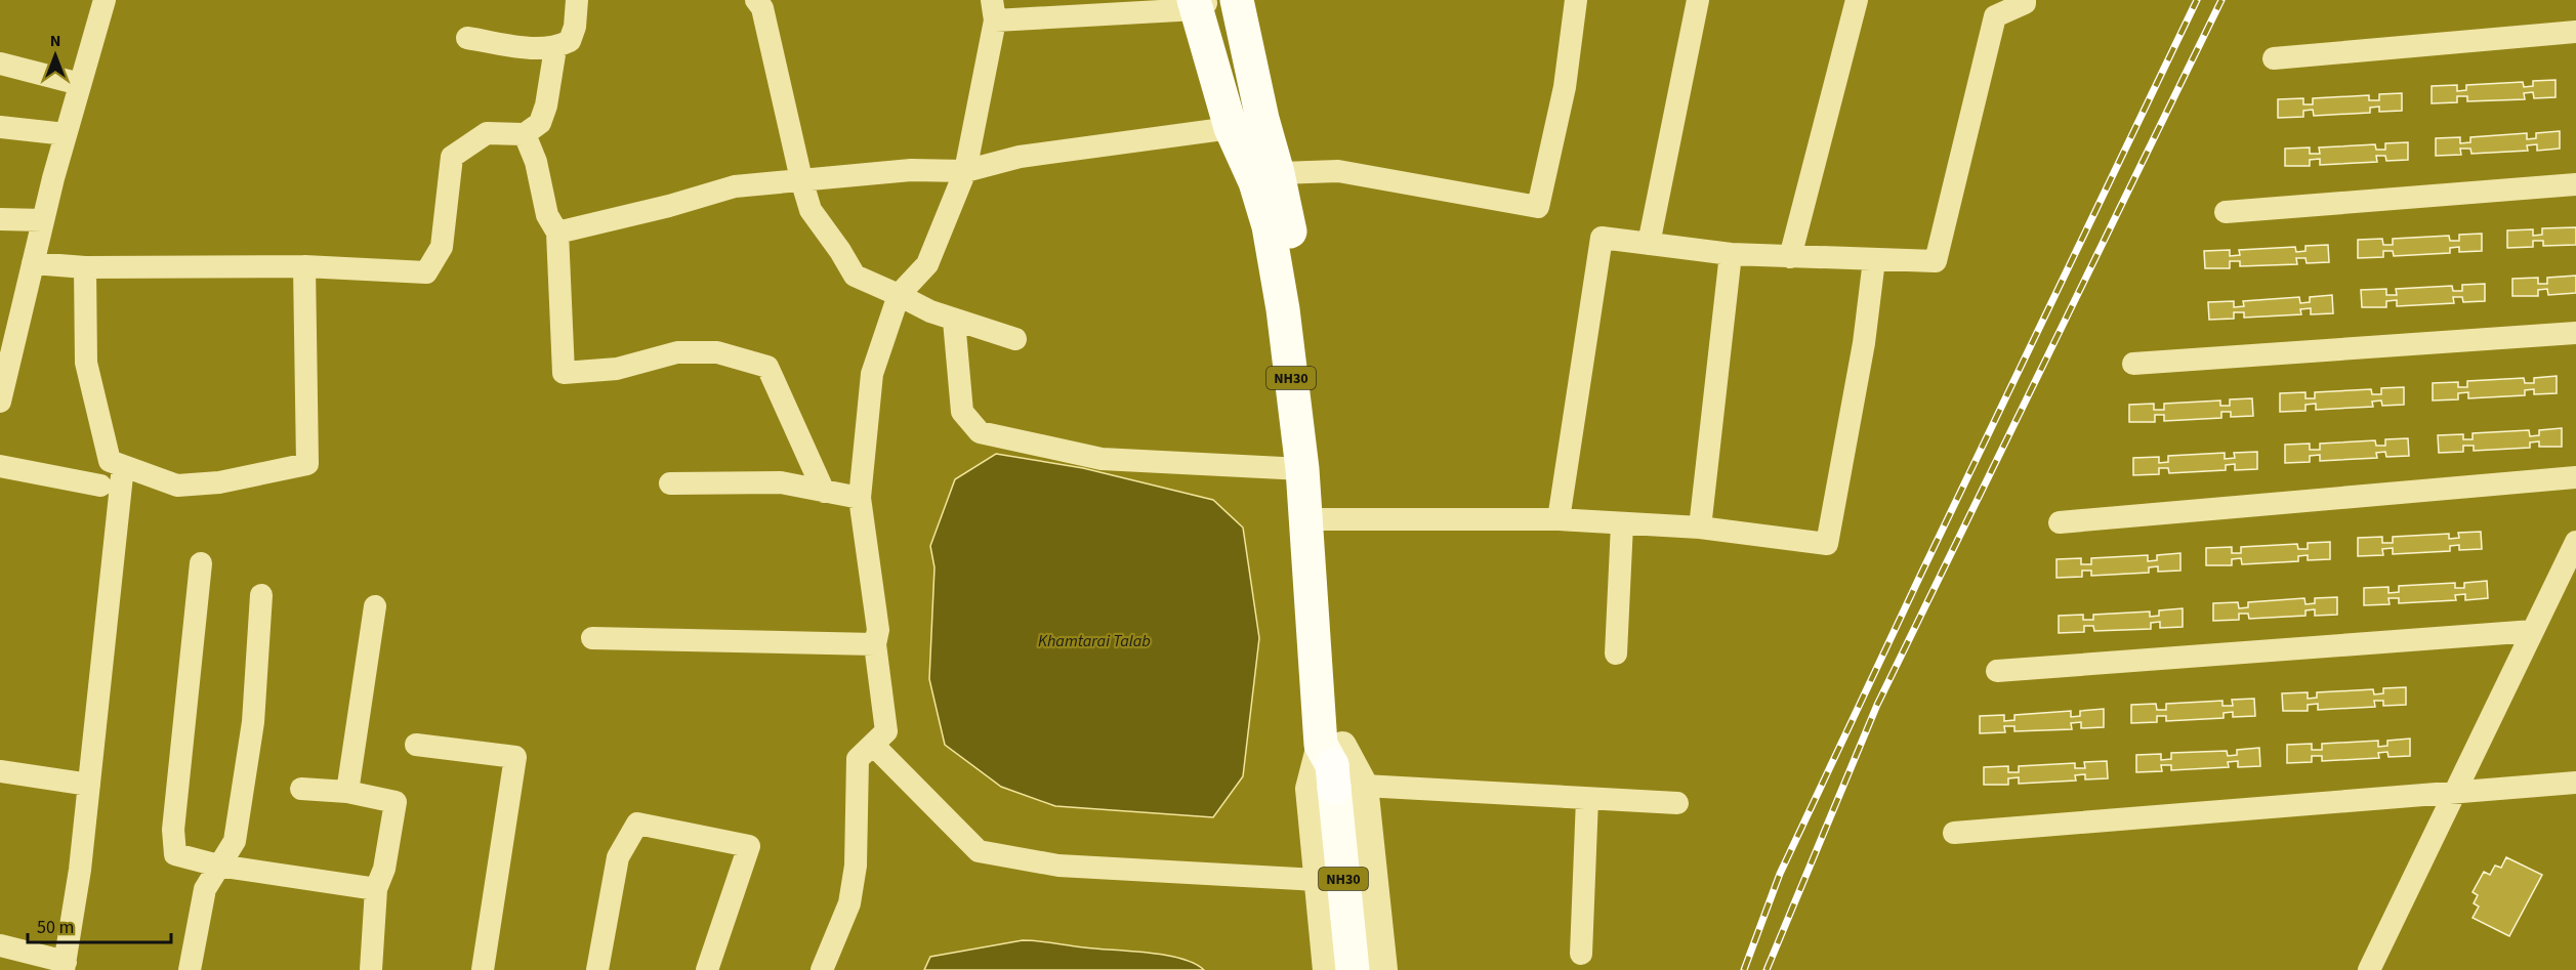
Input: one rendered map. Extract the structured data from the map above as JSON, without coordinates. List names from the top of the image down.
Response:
{
  "streets": {
    "main road": ["NH30"]
  },
  "water": ["Khamtarai Talab"],
  "scale_bar": "50 m",
  "north": "top"
}
